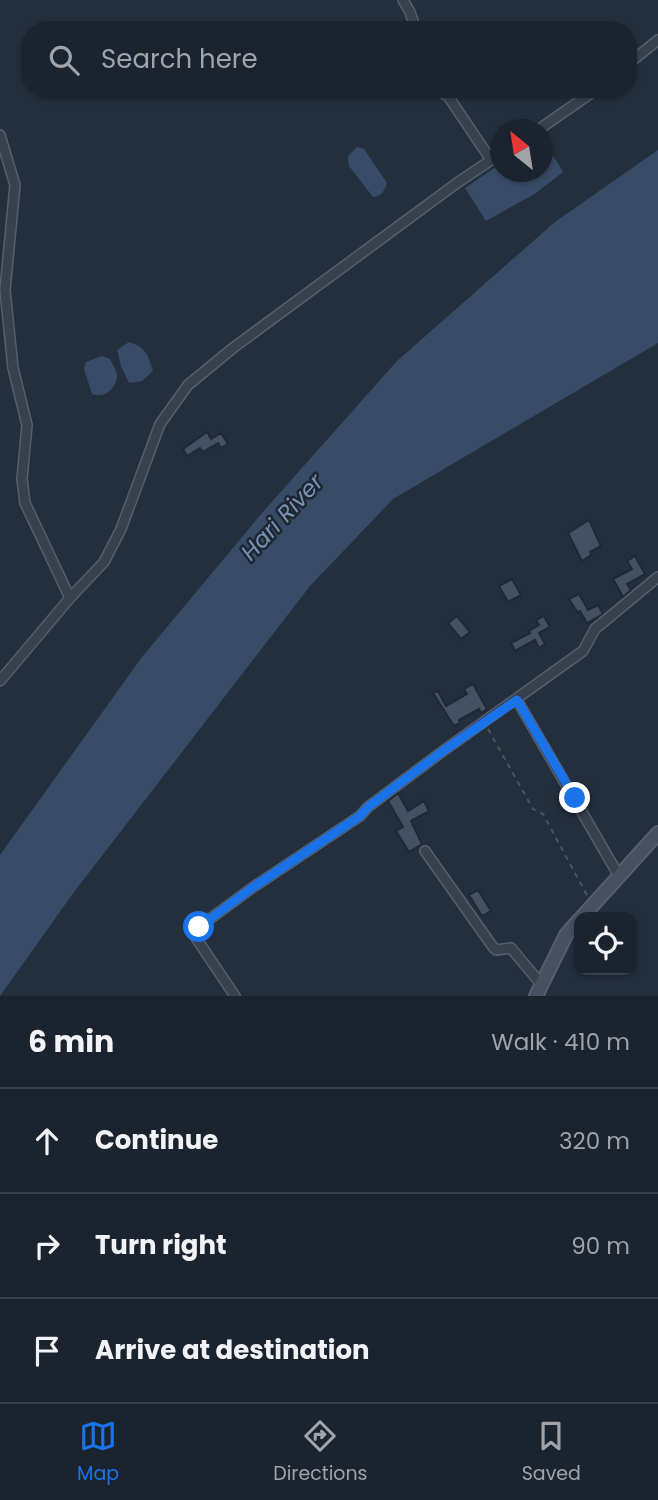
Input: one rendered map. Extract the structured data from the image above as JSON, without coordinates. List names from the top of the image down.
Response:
{
  "water": ["Hari River"],
  "north": "top left",
  "page": {
    "search": "Search here",
    "heading": ["6 min", "Walk · 410 m"],
    "list": [
      ["Continue", "320 m"],
      ["Turn right", "90 m"],
      "Arrive at destination"
    ],
    "nav": ["Map", "Directions", "Saved"]
  }
}
